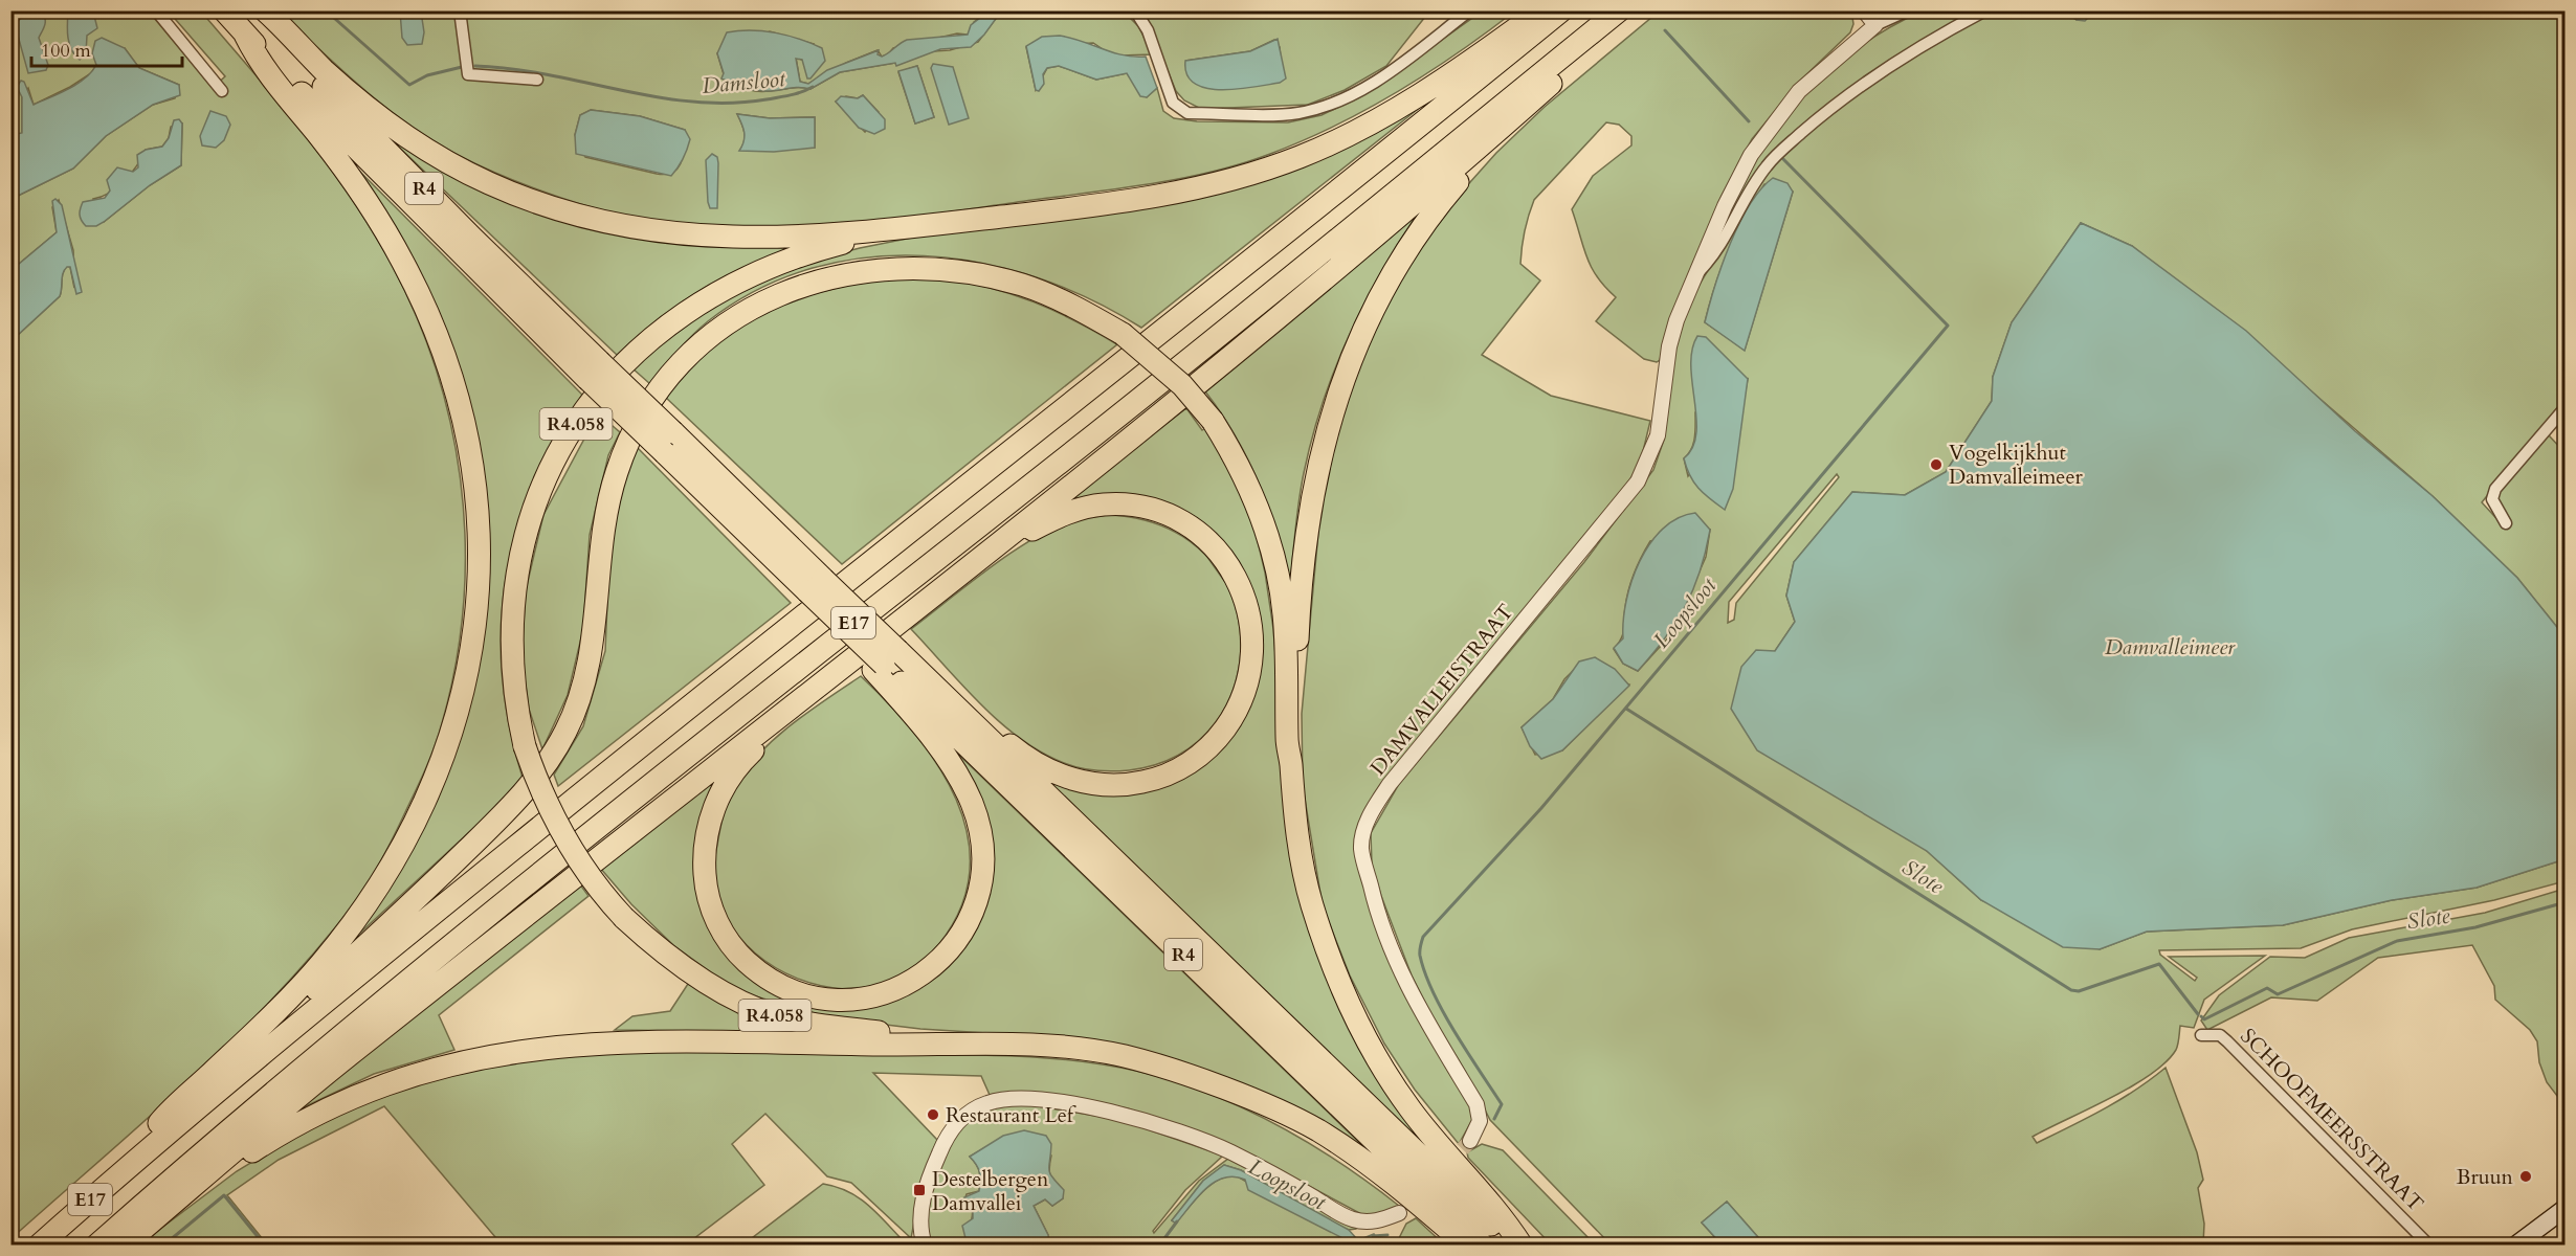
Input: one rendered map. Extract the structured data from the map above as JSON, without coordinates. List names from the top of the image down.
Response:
{
  "streets": {
    "highway": ["R4", "R4.058", "E17"],
    "street": ["DAMVALLEISTRAAT", "SCHOOFMEERSSTRAAT"]
  },
  "water": [
    "Damsloot",
    "Loopsloot",
    "Damvalleimeer",
    "Slote"
  ],
  "places": {
    "other": ["Vogelkijkhut Damvalleimeer", "Restaurant Lef", "Bruun"],
    "transit": ["Destelbergen Damvallei"]
  },
  "scale_bar": "100 m"
}
